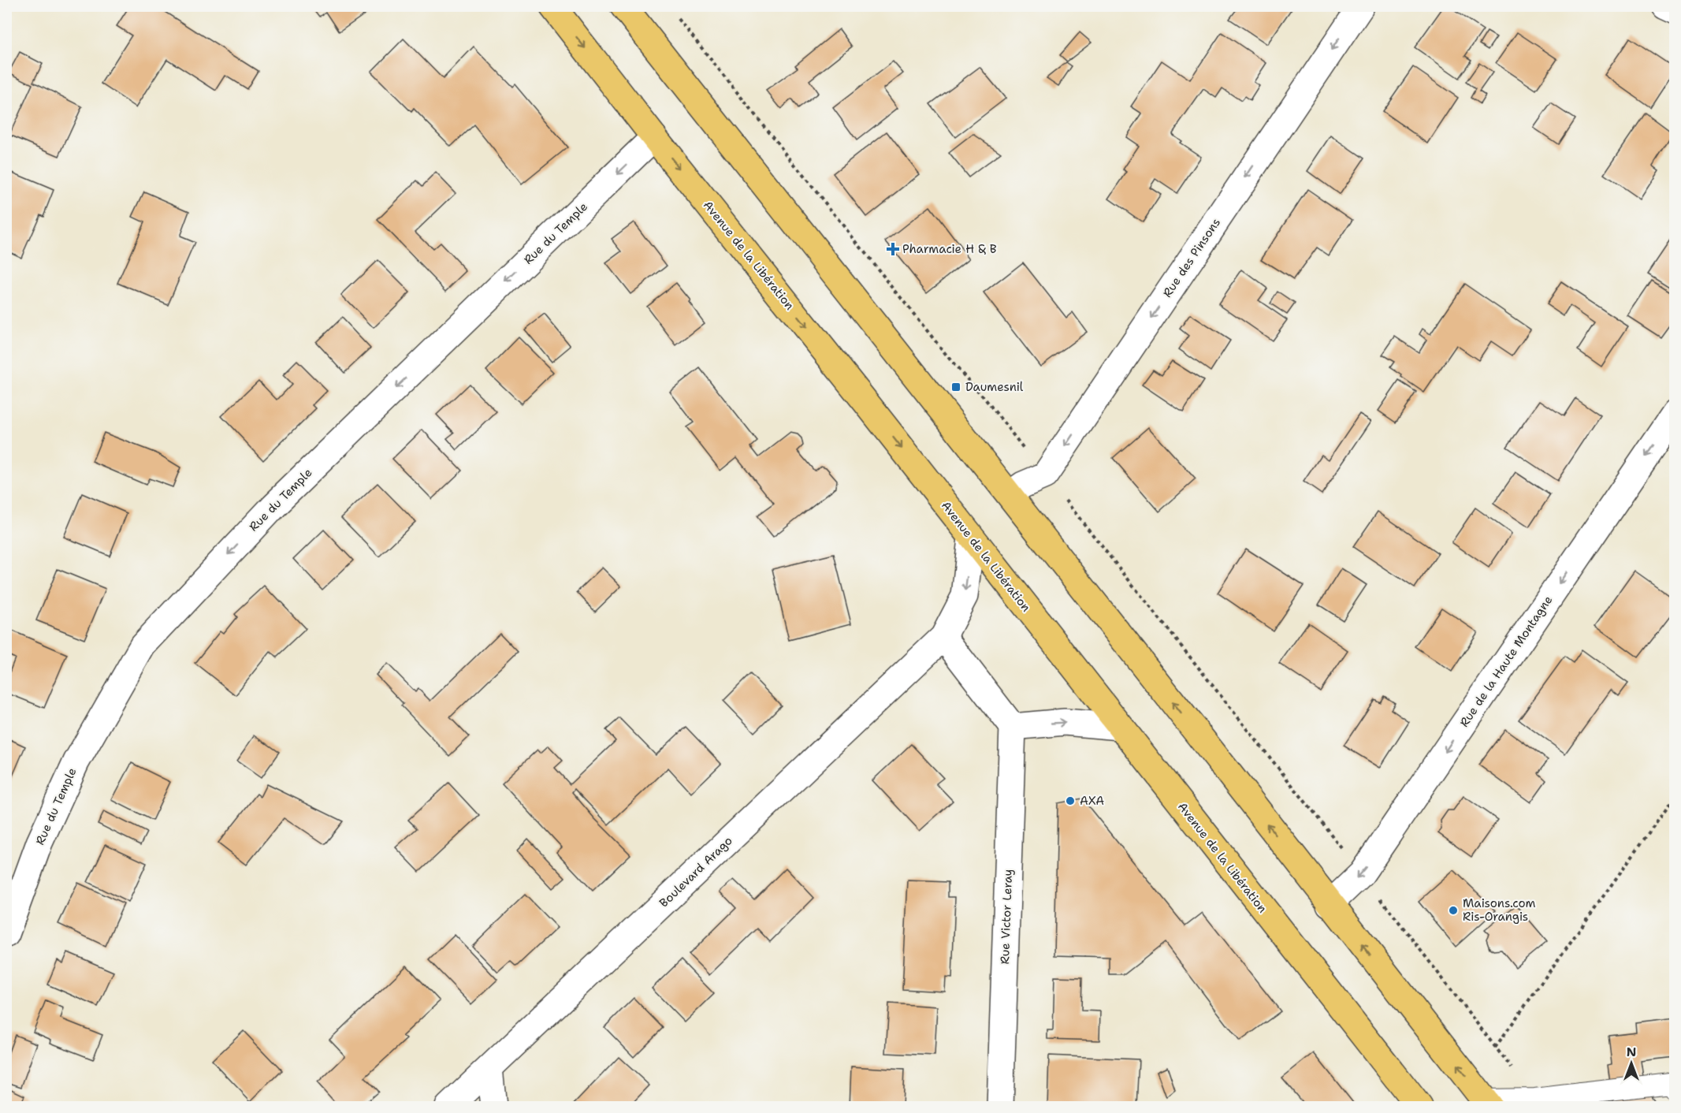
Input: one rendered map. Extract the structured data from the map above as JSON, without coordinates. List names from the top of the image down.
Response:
{
  "streets": {
    "main road": ["Avenue de la Libération"],
    "street": [
      "Rue du Temple",
      "Rue des Pinsons",
      "Rue de la Haute Montagne",
      "Boulevard Arago",
      "Rue Victor Leray"
    ]
  },
  "crossings": [
    ["Rue du Temple", "Avenue de la Libération"],
    ["Avenue de la Libération", "Boulevard Arago"]
  ],
  "one_way": ["Rue du Temple", "Rue des Pinsons", "Rue de la Haute Montagne"],
  "places": {
    "health": ["Pharmacie H & B"],
    "transit": ["Daumesnil"],
    "other": ["AXA", "Maisons.com Ris-Orangis"]
  },
  "north": "top"
}
